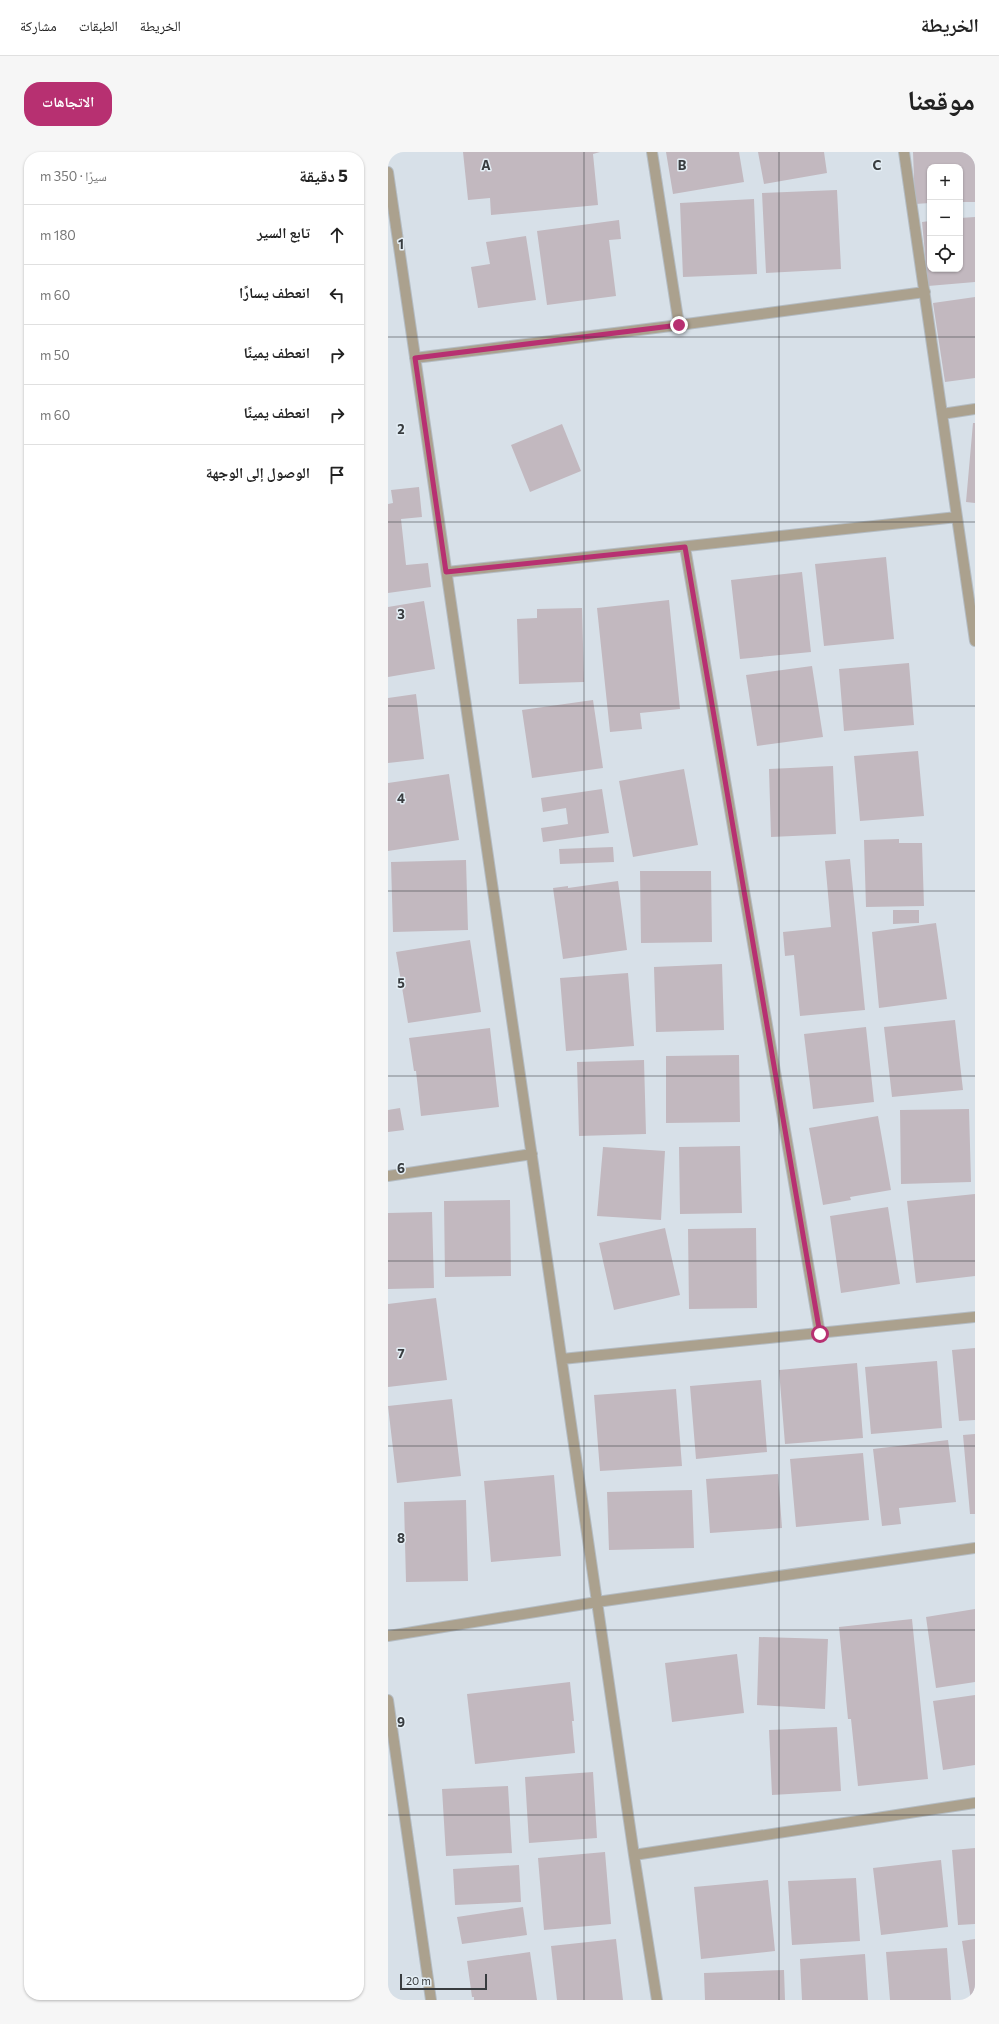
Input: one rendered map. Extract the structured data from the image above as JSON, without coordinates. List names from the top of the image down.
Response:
{
  "scale_bar": "20 m",
  "page": {
    "header": "الخريطة",
    "nav": ["الخريطة", "الطبقات", "مشاركة"],
    "title": "موقعنا",
    "buttons": "الاتجاهات",
    "heading": ["5 دقيقة", "سيرًا · 350 m"],
    "map_buttons": ["+", "−"],
    "list": [
      ["تابع السير", "180 m"],
      ["انعطف يسارًا", "60 m"],
      ["انعطف يمينًا", "50 m"],
      ["انعطف يمينًا", "60 m"],
      "الوصول إلى الوجهة"
    ],
    "scale": "20 m"
  },
  "grid": {
    "columns": ["A", "B", "C"],
    "rows": [
      "1",
      "2",
      "3",
      "4",
      "5",
      "6",
      "7",
      "8",
      "9"
    ]
  }
}
